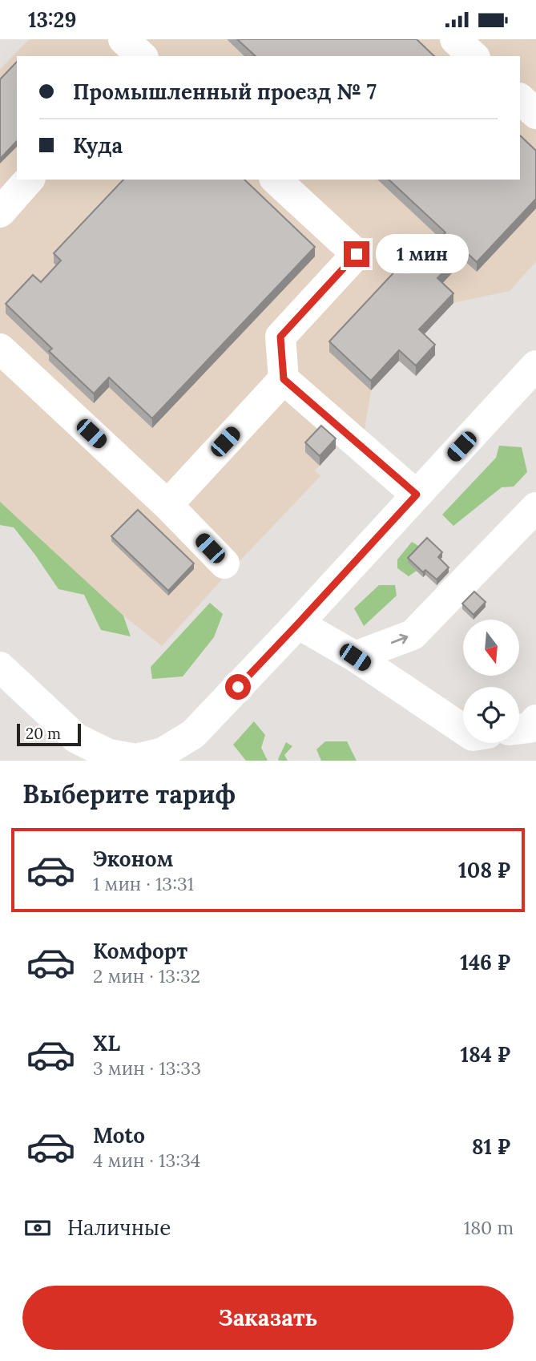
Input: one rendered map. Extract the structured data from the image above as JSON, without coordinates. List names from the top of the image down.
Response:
{
  "scale_bar": "20 m",
  "north": "bottom",
  "page": {
    "status": "13:29",
    "banner": ["Промышленный проезд № 7", "Куда"],
    "bubble": "1 мин",
    "scale": "20 m",
    "heading": "Выберите тариф",
    "list": [
      {
        "name": "Эконом",
        "note": "1 мин · 13:31",
        "value": "108 ₽"
      },
      {
        "name": "Комфорт",
        "note": "2 мин · 13:32",
        "value": "146 ₽"
      },
      {
        "name": "XL",
        "note": "3 мин · 13:33",
        "value": "184 ₽"
      },
      {
        "name": "Moto",
        "note": "4 мин · 13:34",
        "value": "81 ₽"
      }
    ],
    "pay": ["Наличные", "180 m"],
    "buttons": "Заказать"
  }
}
